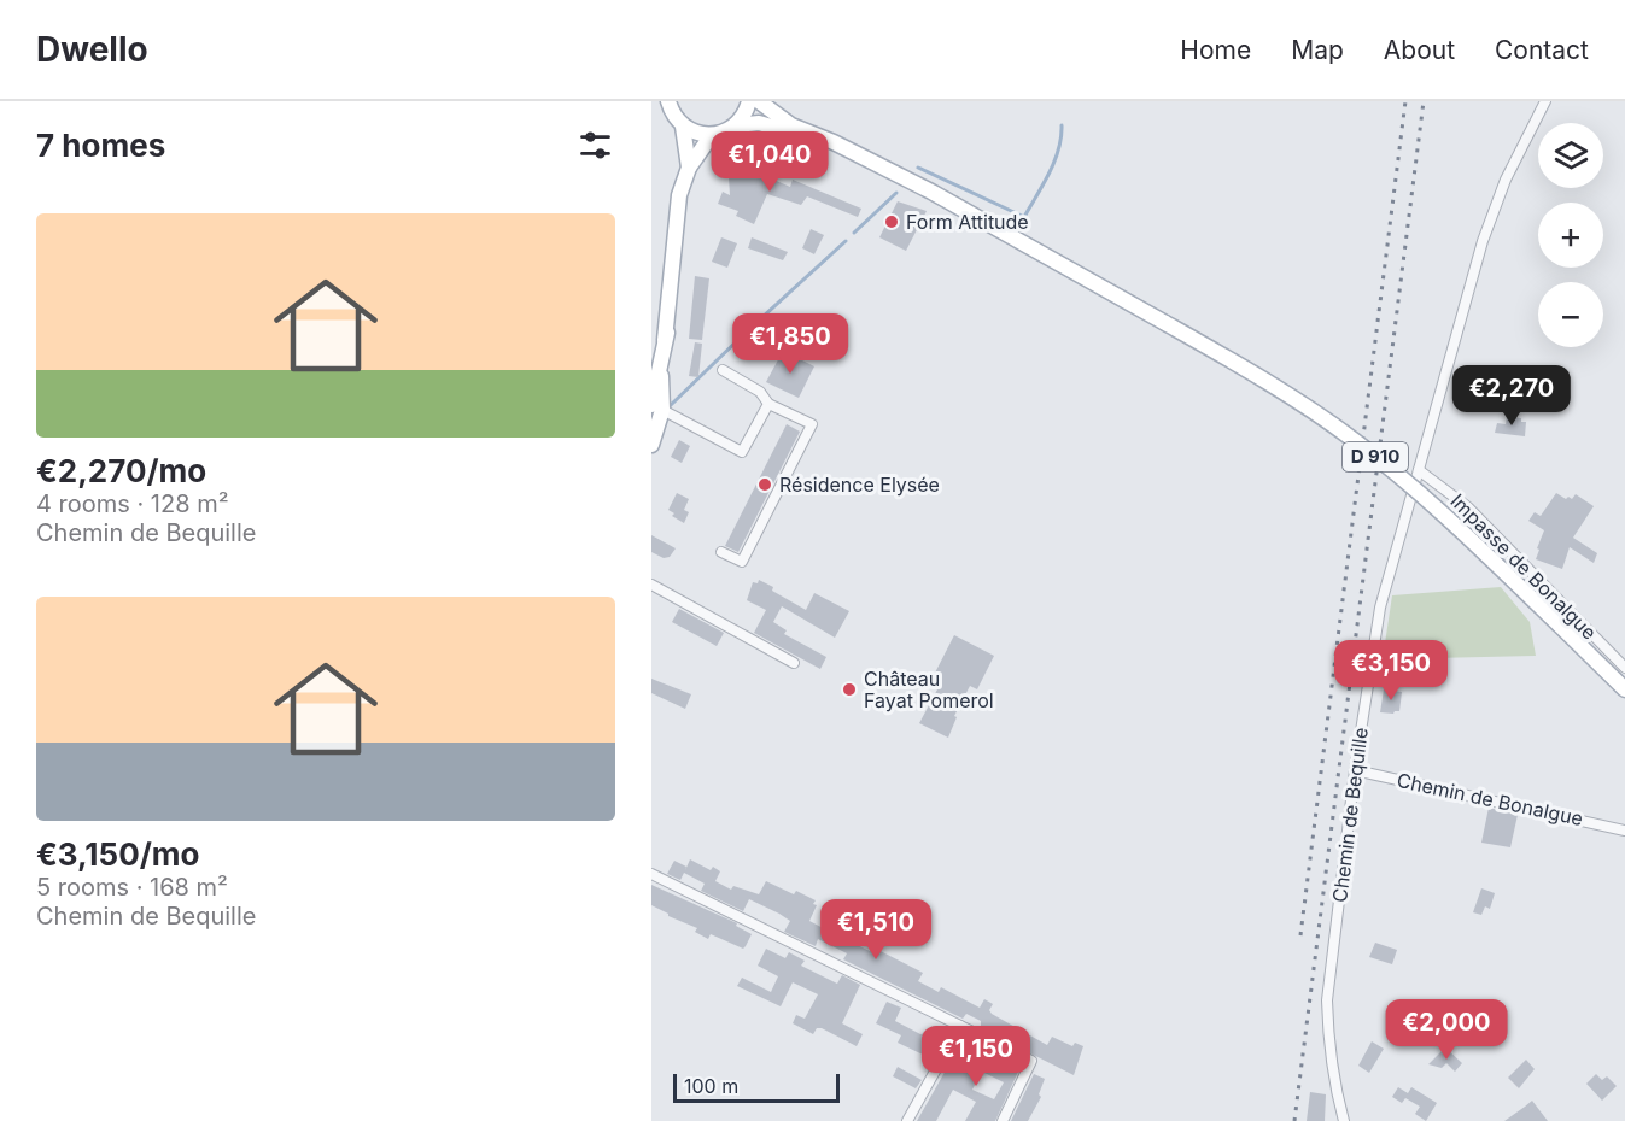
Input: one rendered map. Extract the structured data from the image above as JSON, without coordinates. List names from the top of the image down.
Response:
{
  "streets": {
    "main road": ["D 910"],
    "street": ["Impasse de Bonalgue", "Chemin de Bonalgue", "Chemin de Bequille"]
  },
  "crossings": [
    ["Impasse de Bonalgue", "Chemin de Bequille"],
    ["Chemin de Bonalgue", "Chemin de Bequille"]
  ],
  "places": ["Form Attitude", "Résidence Elysée", "Château Fayat Pomerol"],
  "scale_bar": "100 m",
  "page": {
    "header": "Dwello",
    "nav": [
      "Home",
      "Map",
      "About",
      "Contact"
    ],
    "heading": "7 homes",
    "map_buttons": ["+", "−"],
    "price": [
      "€1,040",
      "€1,850",
      "€2,270",
      "€3,150",
      "€1,510",
      "€2,000",
      "€1,150"
    ],
    "list": [
      {
        "name": "€2,270/mo",
        "note": "4 rooms · 128 m² · Chemin de Bequille"
      },
      {
        "name": "€3,150/mo",
        "note": "5 rooms · 168 m² · Chemin de Bequille"
      }
    ],
    "scale": "100 m"
  }
}
